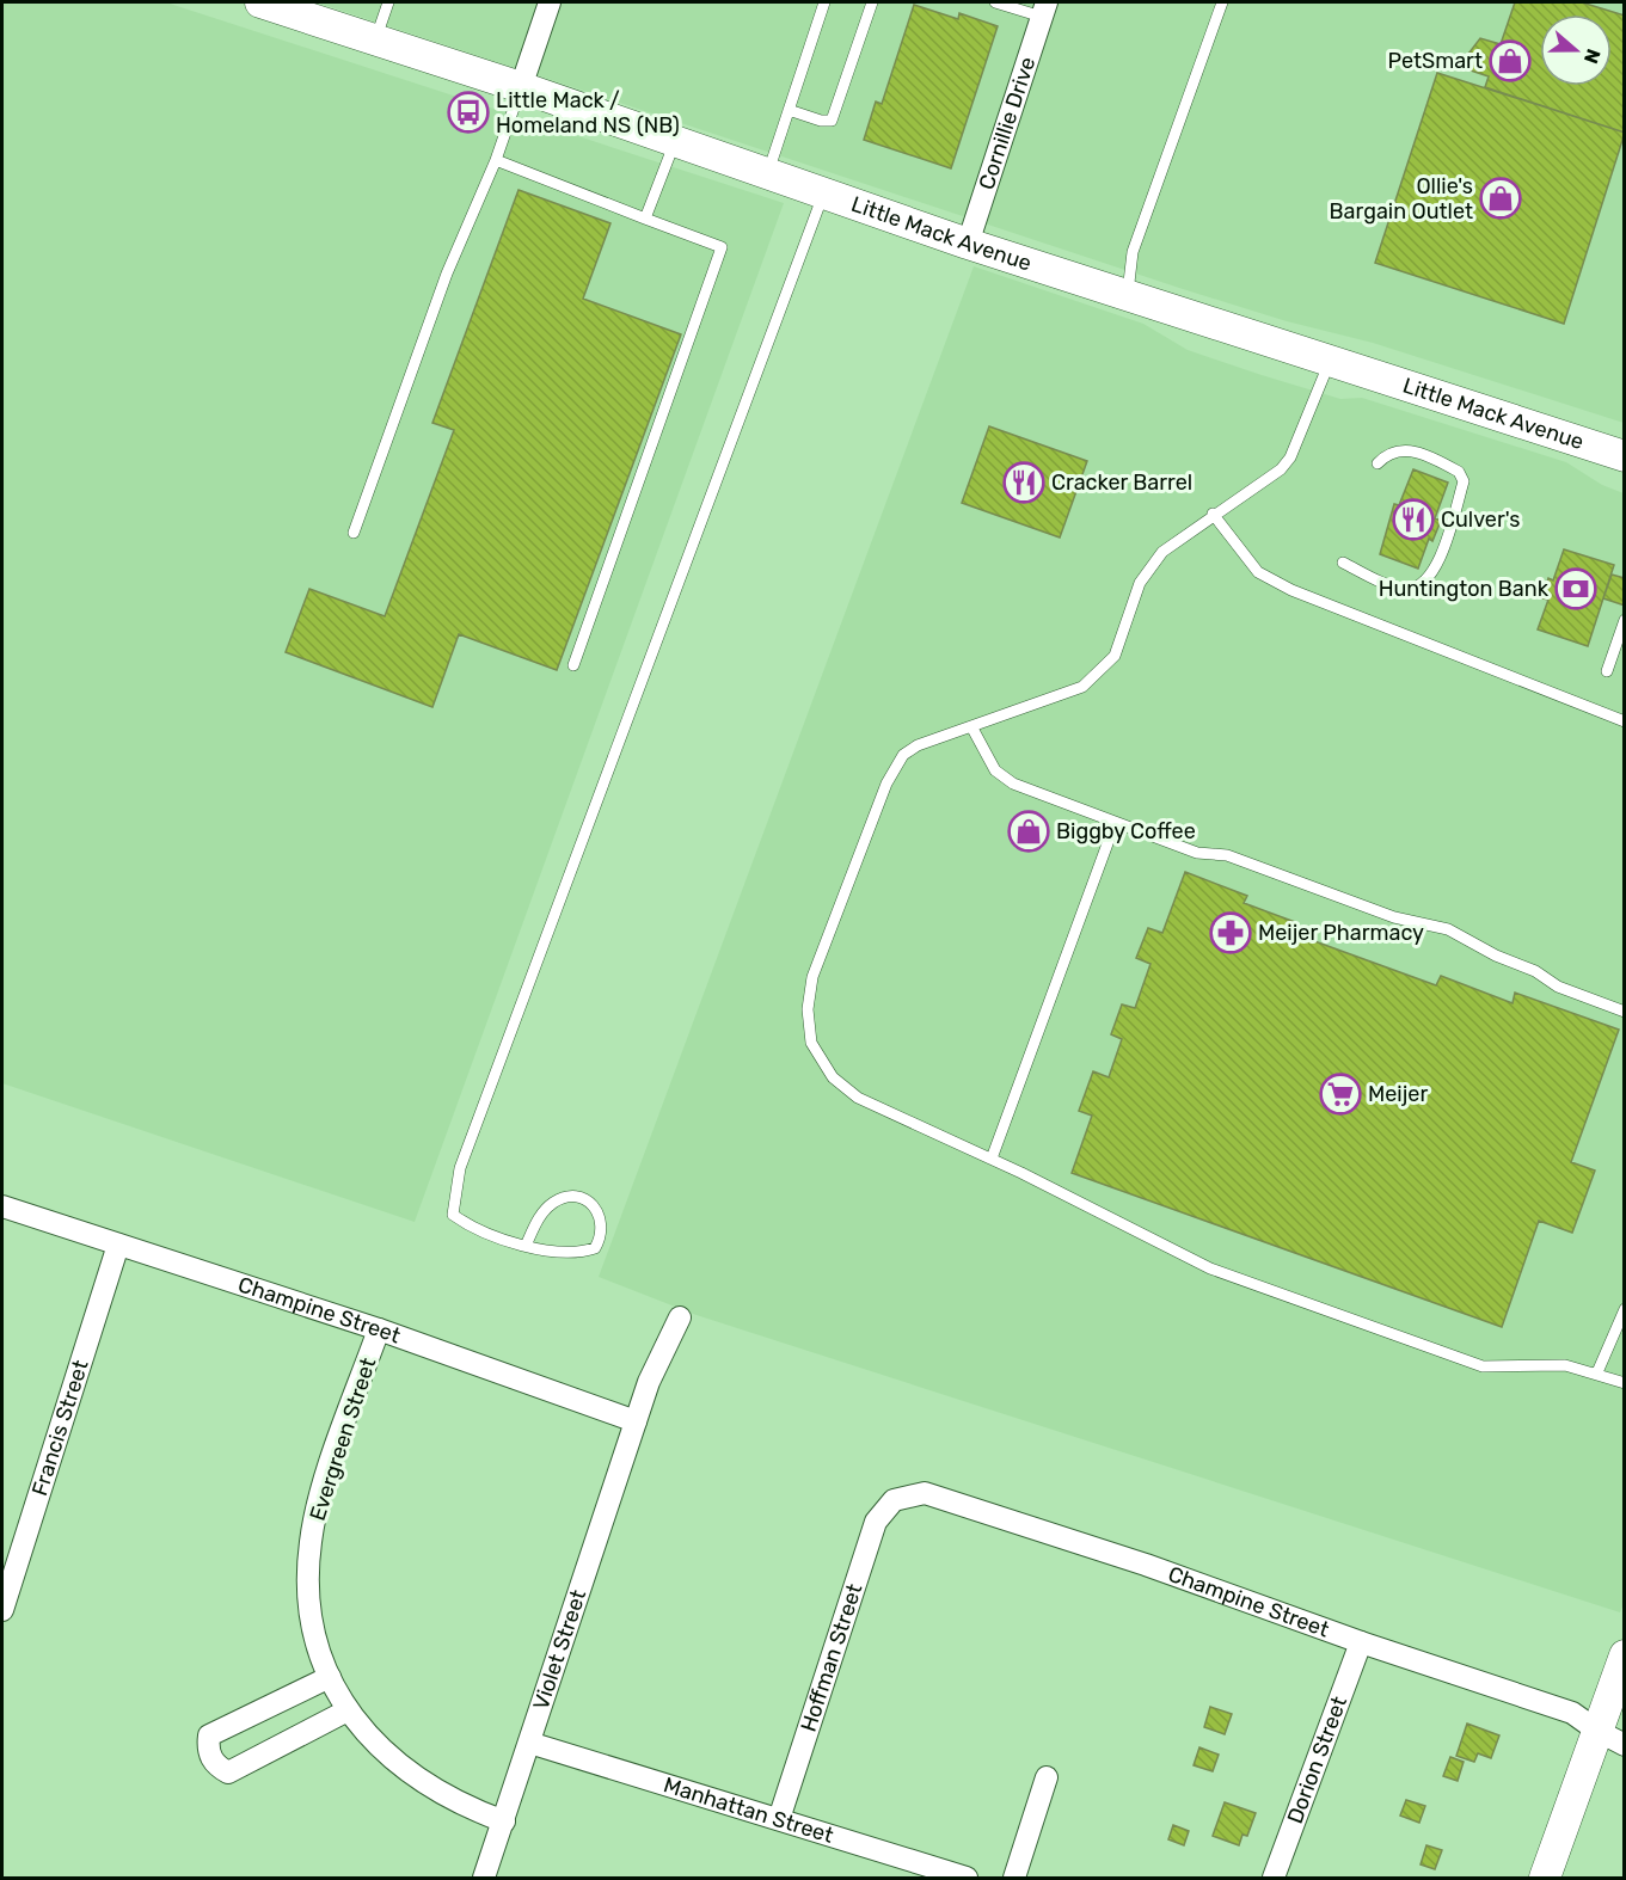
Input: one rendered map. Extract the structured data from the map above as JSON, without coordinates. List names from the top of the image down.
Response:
{
  "streets": {
    "main road": ["Little Mack Avenue"],
    "street": [
      "Cornillie Drive",
      "Champine Street",
      "Francis Street",
      "Evergreen Street",
      "Violet Street",
      "Hoffman Street",
      "Dorion Street",
      "Manhattan Street"
    ]
  },
  "crossings": [
    ["Cornillie Drive", "Little Mack Avenue"],
    ["Champine Street", "Francis Street"],
    ["Champine Street", "Evergreen Street"],
    ["Champine Street", "Violet Street"],
    ["Champine Street", "Hoffman Street"],
    ["Champine Street", "Dorion Street"],
    ["Evergreen Street", "Violet Street"],
    ["Violet Street", "Manhattan Street"],
    ["Hoffman Street", "Manhattan Street"]
  ],
  "places": {
    "shop": ["PetSmart", "Ollie's Bargain Outlet", "Biggby Coffee"],
    "bus stop": ["Little Mack / Homeland NS (NB)"],
    "restaurant": ["Cracker Barrel", "Culver's"],
    "bank": ["Huntington Bank"],
    "pharmacy": ["Meijer Pharmacy"],
    "supermarket": ["Meijer"]
  },
  "north": "right"
}
